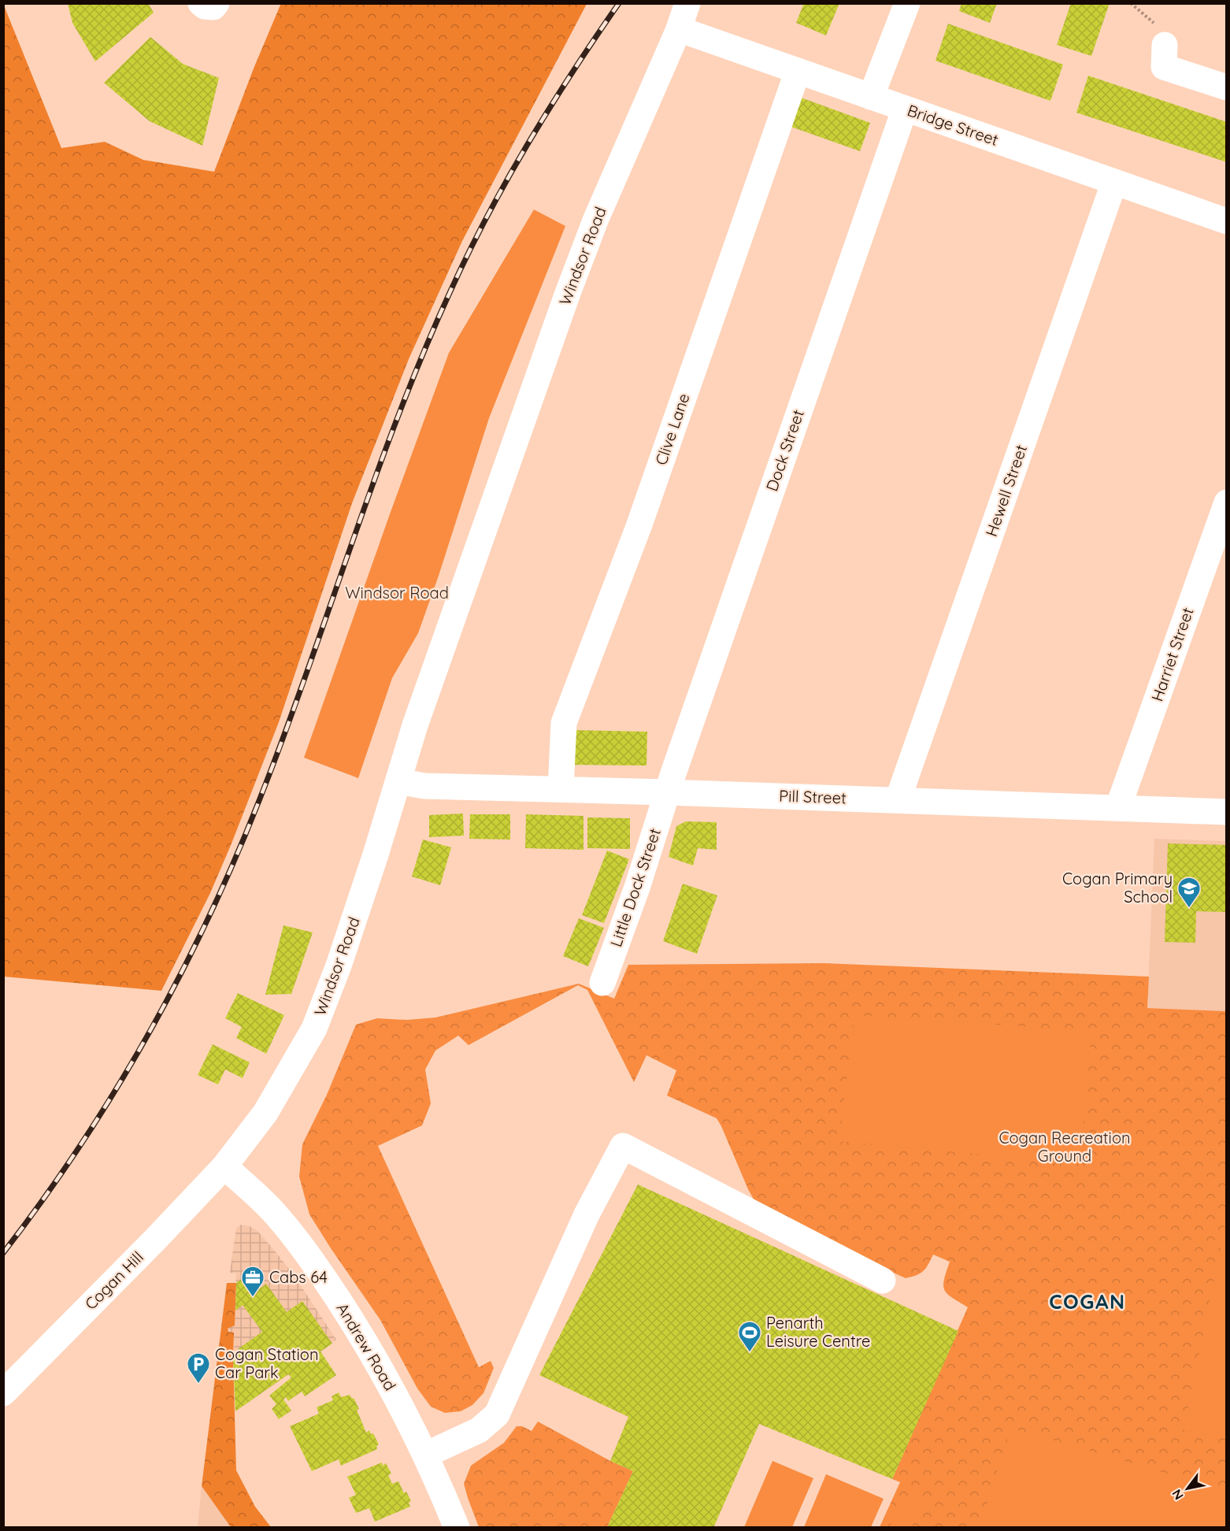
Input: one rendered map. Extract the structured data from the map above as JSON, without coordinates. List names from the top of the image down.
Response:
{
  "streets": {
    "street": [
      "Bridge Street",
      "Windsor Road",
      "Clive Lane",
      "Dock Street",
      "Hewell Street",
      "Harriet Street",
      "Pill Street",
      "Little Dock Street",
      "Cogan Hill",
      "Andrew Road"
    ]
  },
  "crossings": [
    ["Bridge Street", "Windsor Road"],
    ["Bridge Street", "Clive Lane"],
    ["Bridge Street", "Dock Street"],
    ["Bridge Street", "Hewell Street"],
    ["Windsor Road", "Pill Street"],
    ["Windsor Road", "Cogan Hill"],
    ["Windsor Road", "Andrew Road"],
    ["Clive Lane", "Pill Street"],
    ["Dock Street", "Pill Street"],
    ["Dock Street", "Little Dock Street"],
    ["Hewell Street", "Pill Street"],
    ["Harriet Street", "Pill Street"],
    ["Pill Street", "Little Dock Street"],
    ["Cogan Hill", "Andrew Road"]
  ],
  "districts": ["COGAN"],
  "parks": ["Windsor Road", "Cogan Recreation Ground"],
  "places": {
    "school or university": ["Cogan Primary School"],
    "office": ["Cabs 64"],
    "sports": ["Penarth Leisure Centre"],
    "parking": ["Cogan Station Car Park"]
  },
  "north": "bottom left"
}
